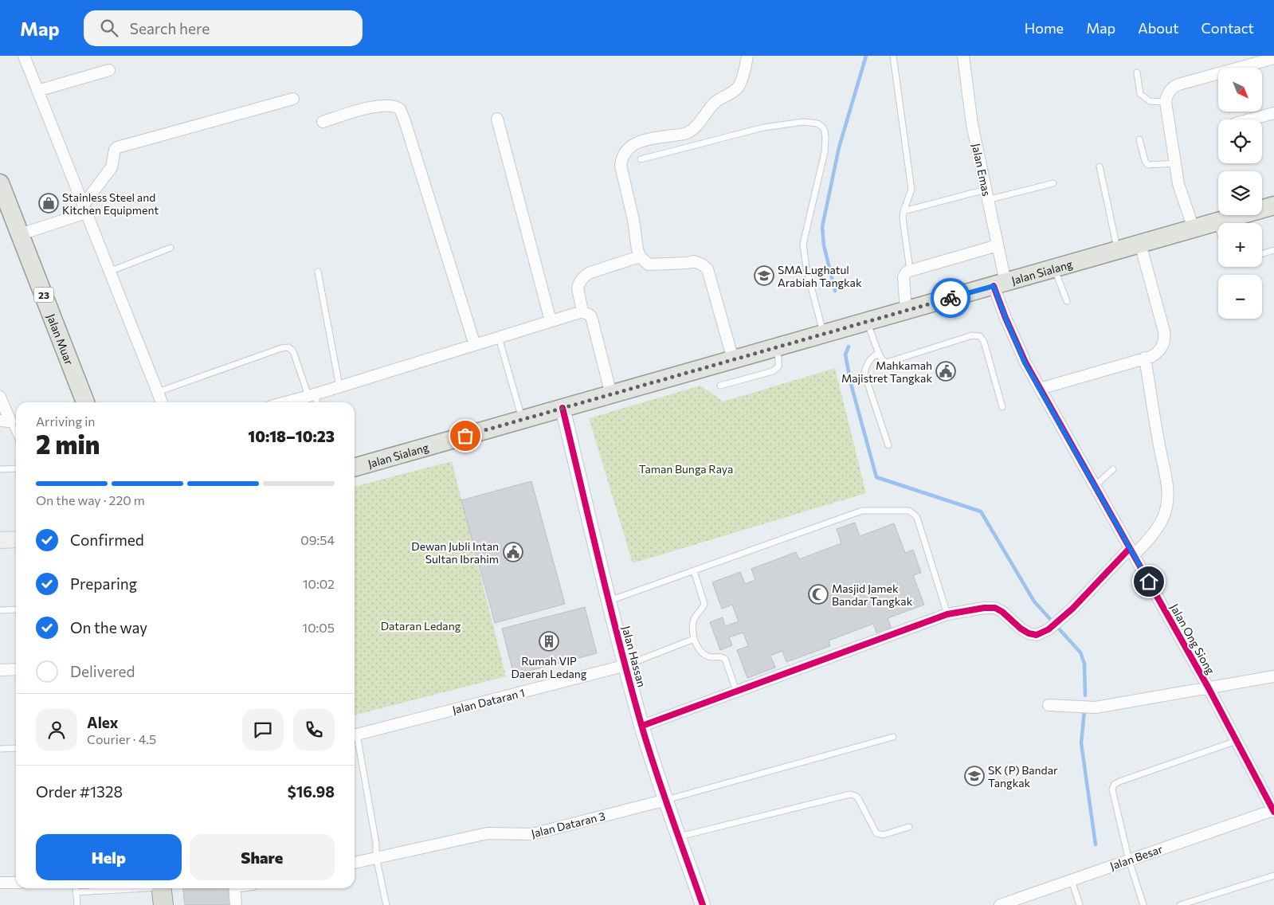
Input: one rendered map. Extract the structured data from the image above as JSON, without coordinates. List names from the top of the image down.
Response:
{
  "streets": {
    "main road": ["Jalan Sialang", "23", "Jalan Muar"],
    "street": [
      "Jalan Emas",
      "Jalan Ong Siong",
      "Jalan Hassan",
      "Jalan Dataran 1",
      "Jalan Dataran 3",
      "Jalan Besar"
    ]
  },
  "crossings": [
    ["Jalan Emas", "Jalan Sialang"],
    ["Jalan Emas", "Jalan Ong Siong"],
    ["Jalan Sialang", "Jalan Ong Siong"],
    ["Jalan Sialang", "Jalan Hassan"],
    ["Jalan Ong Siong", "Jalan Besar"],
    ["Jalan Hassan", "Jalan Dataran 1"],
    ["Jalan Hassan", "Jalan Dataran 3"]
  ],
  "parks": ["Taman Bunga Raya", "Dataran Ledang"],
  "places": {
    "shop": ["Stainless Steel and Kitchen Equipment"],
    "school or university": ["SMA Lughatul Arabiah Tangkak", "SK (P) Bandar Tangkak"],
    "public building": ["Mahkamah Majistret Tangkak", "Dewan Jubli Intan Sultan Ibrahim"],
    "mosque": ["Masjid Jamek Bandar Tangkak"],
    "building": ["Rumah VIP Daerah Ledang"]
  },
  "north": "bottom right",
  "page": {
    "header": "Map",
    "search": "Search here",
    "nav": [
      "Home",
      "Map",
      "About",
      "Contact"
    ],
    "map_buttons": ["+", "−"],
    "heading": ["2 min", "Arriving in", "10:18–10:23"],
    "panel": [
      "Alex",
      "Courier · 4.5",
      "Order #1328",
      "$16.98"
    ],
    "bar": "On the way · 220 m",
    "list": [
      ["Confirmed", "09:54"],
      ["Preparing", "10:02"],
      ["On the way", "10:05"],
      "Delivered"
    ],
    "buttons": ["Help", "Share"]
  }
}
